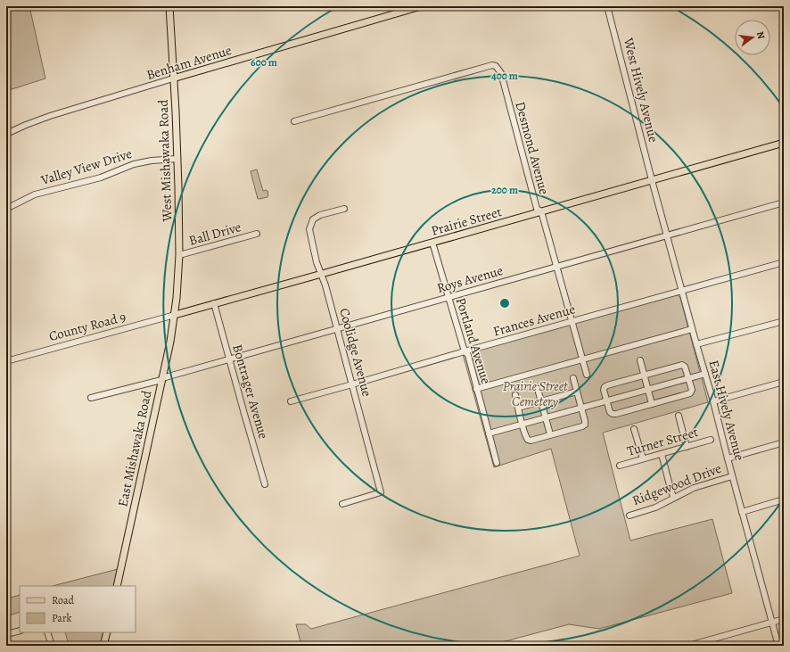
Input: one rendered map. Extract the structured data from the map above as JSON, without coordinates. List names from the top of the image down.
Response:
{
  "streets": {
    "main road": [
      "Benham Avenue",
      "West Mishawaka Road",
      "Prairie Street",
      "East Mishawaka Road"
    ],
    "street": [
      "West Hively Avenue",
      "Desmond Avenue",
      "Valley View Drive",
      "Ball Drive",
      "Roys Avenue",
      "Frances Avenue",
      "County Road 9",
      "Portland Avenue",
      "Coolidge Avenue",
      "Bontrager Avenue",
      "East Hively Avenue",
      "Turner Street",
      "Ridgewood Drive"
    ]
  },
  "crossings": [
    ["Benham Avenue", "West Mishawaka Road"],
    ["West Hively Avenue", "Prairie Street"],
    ["West Hively Avenue", "East Hively Avenue"],
    ["Desmond Avenue", "Prairie Street"],
    ["Desmond Avenue", "Roys Avenue"],
    ["Desmond Avenue", "Frances Avenue"],
    ["West Mishawaka Road", "Valley View Drive"],
    ["West Mishawaka Road", "Prairie Street"],
    ["West Mishawaka Road", "Ball Drive"],
    ["West Mishawaka Road", "County Road 9"],
    ["West Mishawaka Road", "East Mishawaka Road"],
    ["Prairie Street", "County Road 9"],
    ["Prairie Street", "Portland Avenue"],
    ["Prairie Street", "Coolidge Avenue"],
    ["Prairie Street", "Bontrager Avenue"],
    ["Prairie Street", "East Hively Avenue"],
    ["Prairie Street", "East Mishawaka Road"],
    ["Roys Avenue", "Portland Avenue"],
    ["Roys Avenue", "Coolidge Avenue"],
    ["Roys Avenue", "Bontrager Avenue"],
    ["Roys Avenue", "East Hively Avenue"],
    ["Roys Avenue", "East Mishawaka Road"],
    ["Frances Avenue", "Portland Avenue"],
    ["Frances Avenue", "Coolidge Avenue"],
    ["Frances Avenue", "East Hively Avenue"],
    ["County Road 9", "East Mishawaka Road"],
    ["East Hively Avenue", "Ridgewood Drive"]
  ],
  "parks": ["Prairie Street Cemetery"],
  "legend": ["Road", "Park"],
  "north": "right",
  "rings": ["600 m", "400 m", "200 m"]
}
